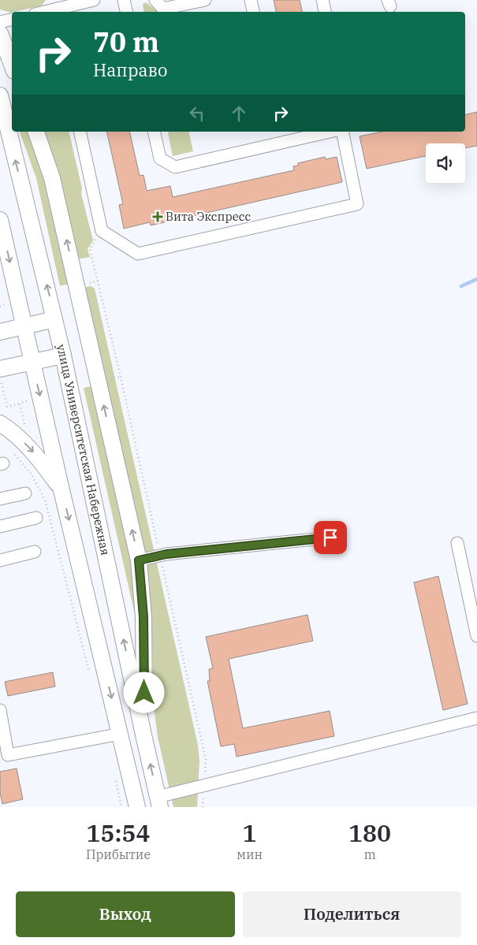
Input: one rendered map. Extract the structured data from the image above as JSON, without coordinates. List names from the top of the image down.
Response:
{
  "streets": {
    "main road": ["улица Университетская Набережная"]
  },
  "places": {
    "health": ["Вита Экспресс"]
  },
  "page": {
    "turn": ["70 m", "Направо"],
    "eta": [
      "15:54",
      "Прибытие",
      "1",
      "мин",
      "180",
      "m"
    ],
    "buttons": ["Выход", "Поделиться"]
  }
}
